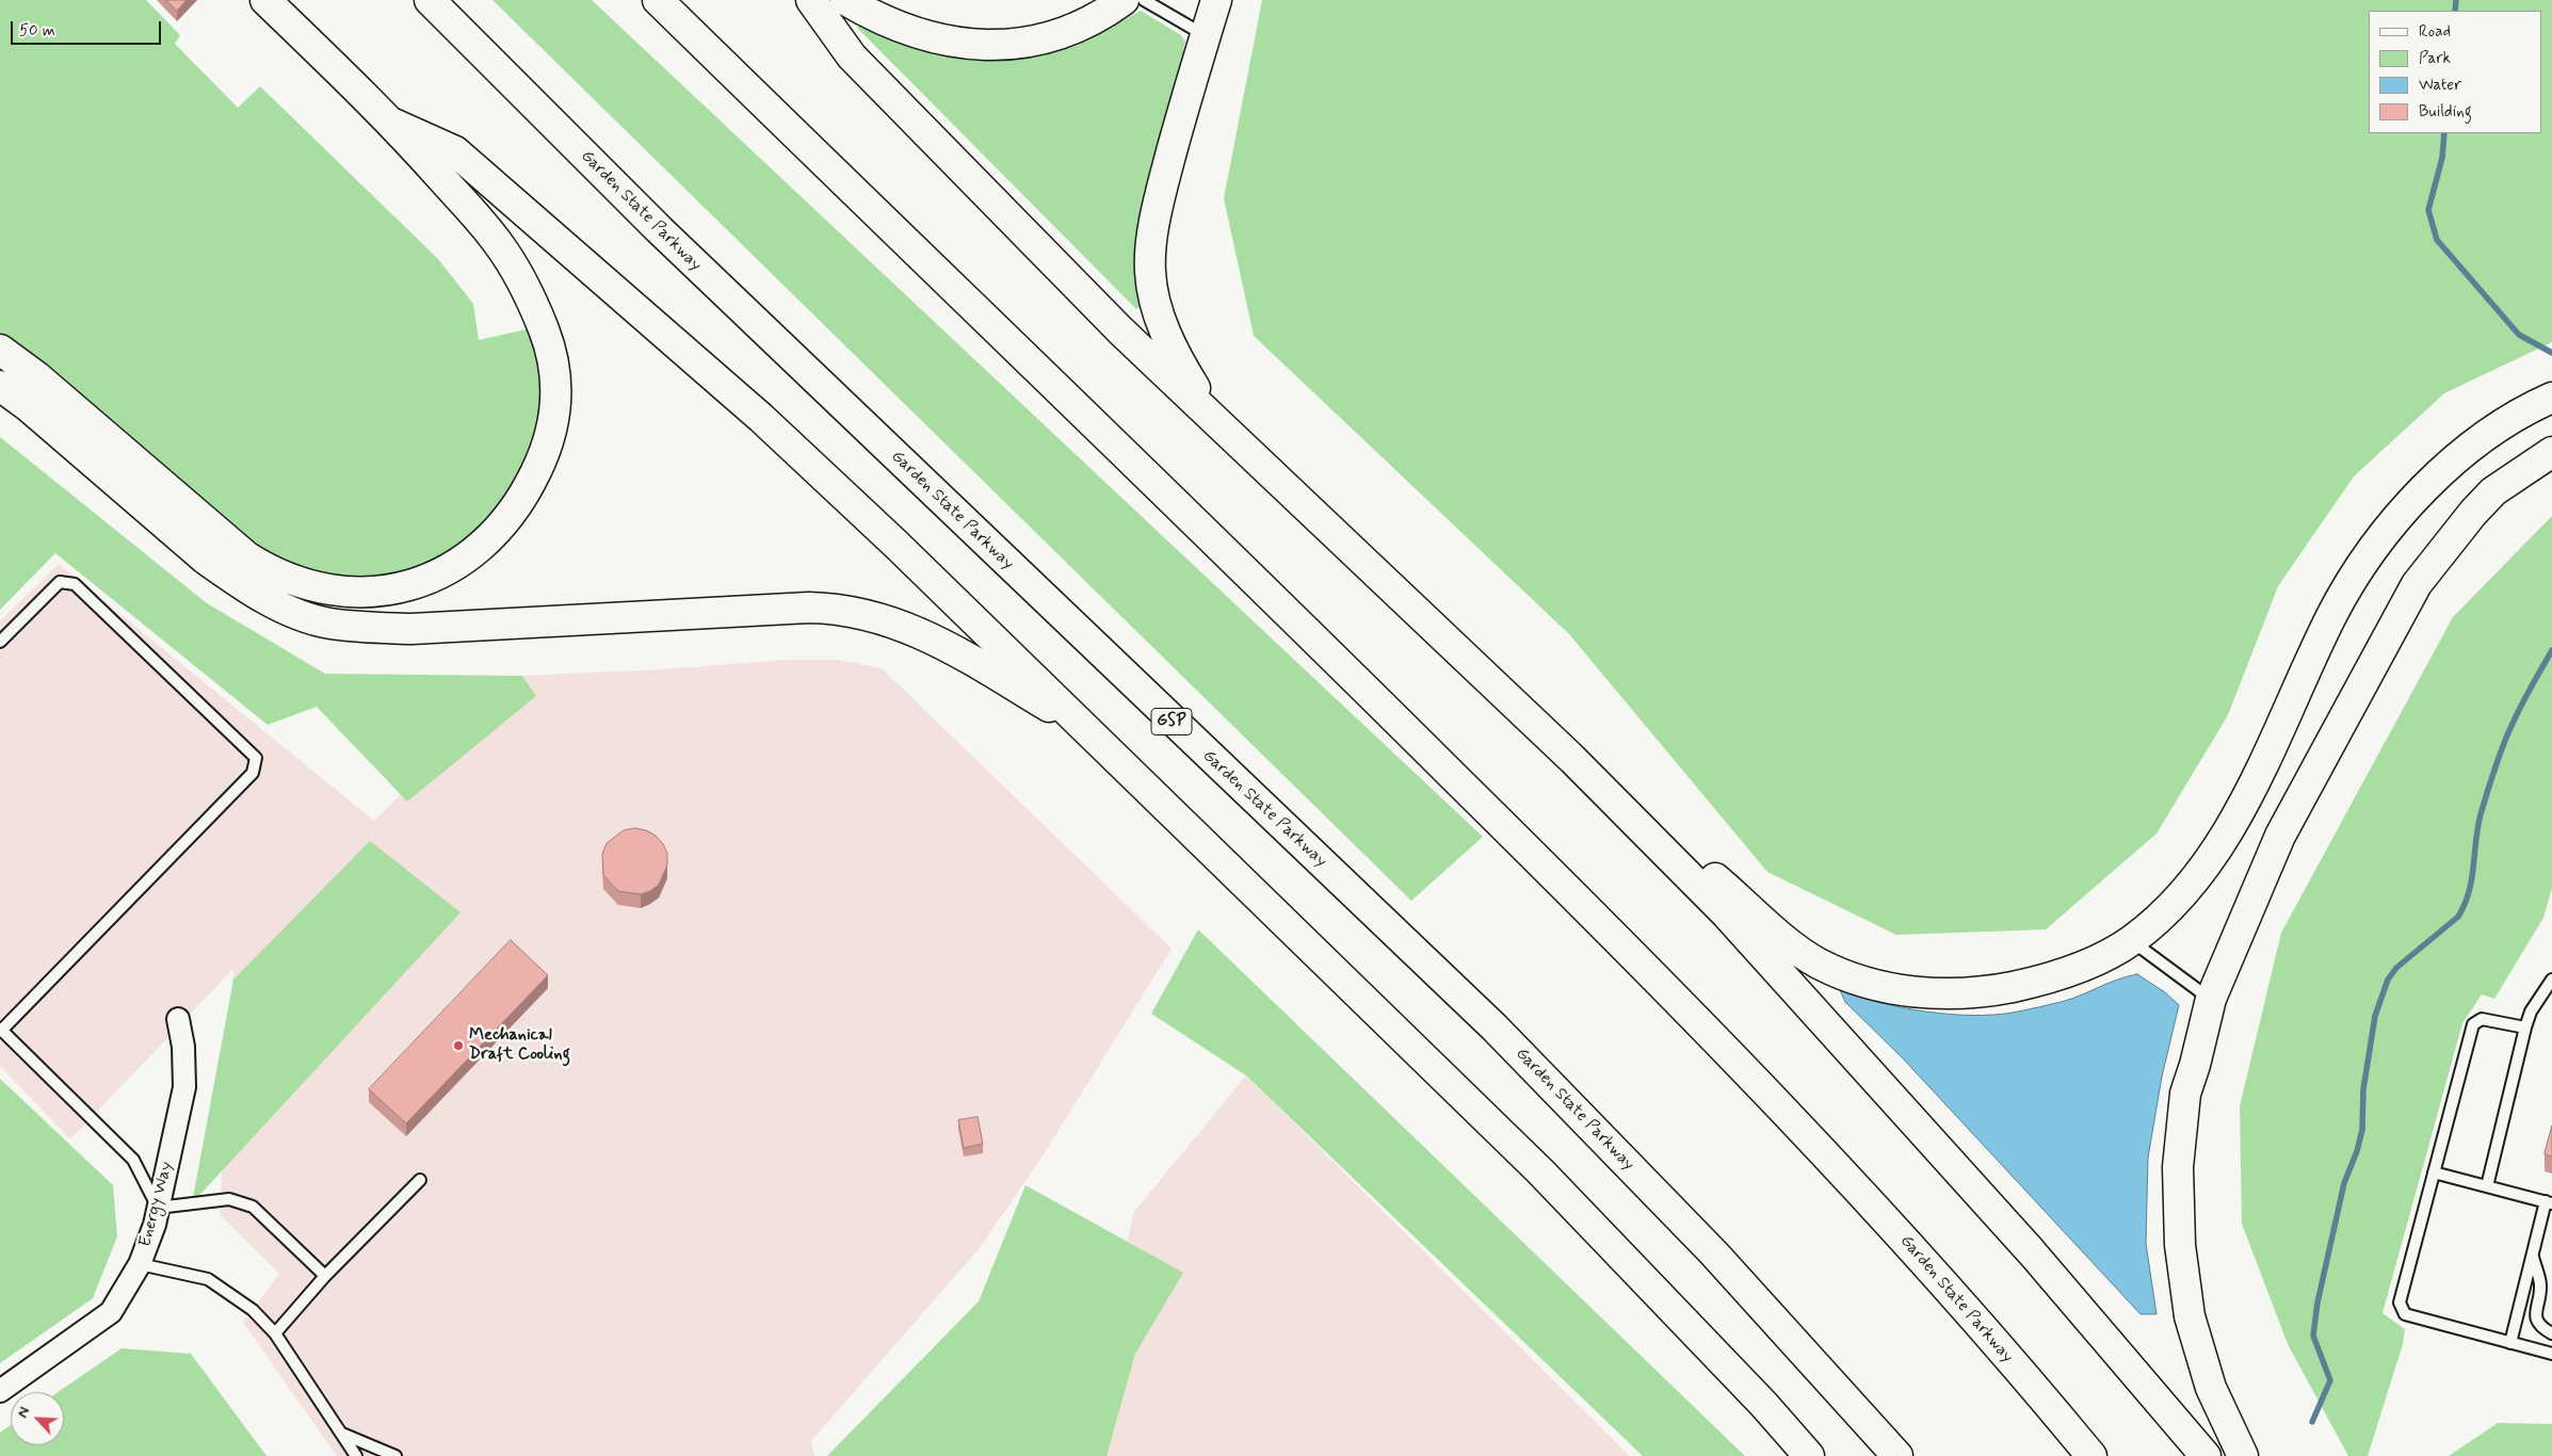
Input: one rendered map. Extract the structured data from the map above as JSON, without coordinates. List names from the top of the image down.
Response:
{
  "streets": {
    "highway": ["Garden State Parkway", "GSP"],
    "street": ["Energy Way"]
  },
  "places": ["Mechanical Draft Cooling"],
  "legend": [
    "Road",
    "Park",
    "Water",
    "Building"
  ],
  "scale_bar": "50 m",
  "north": "top left"
}
